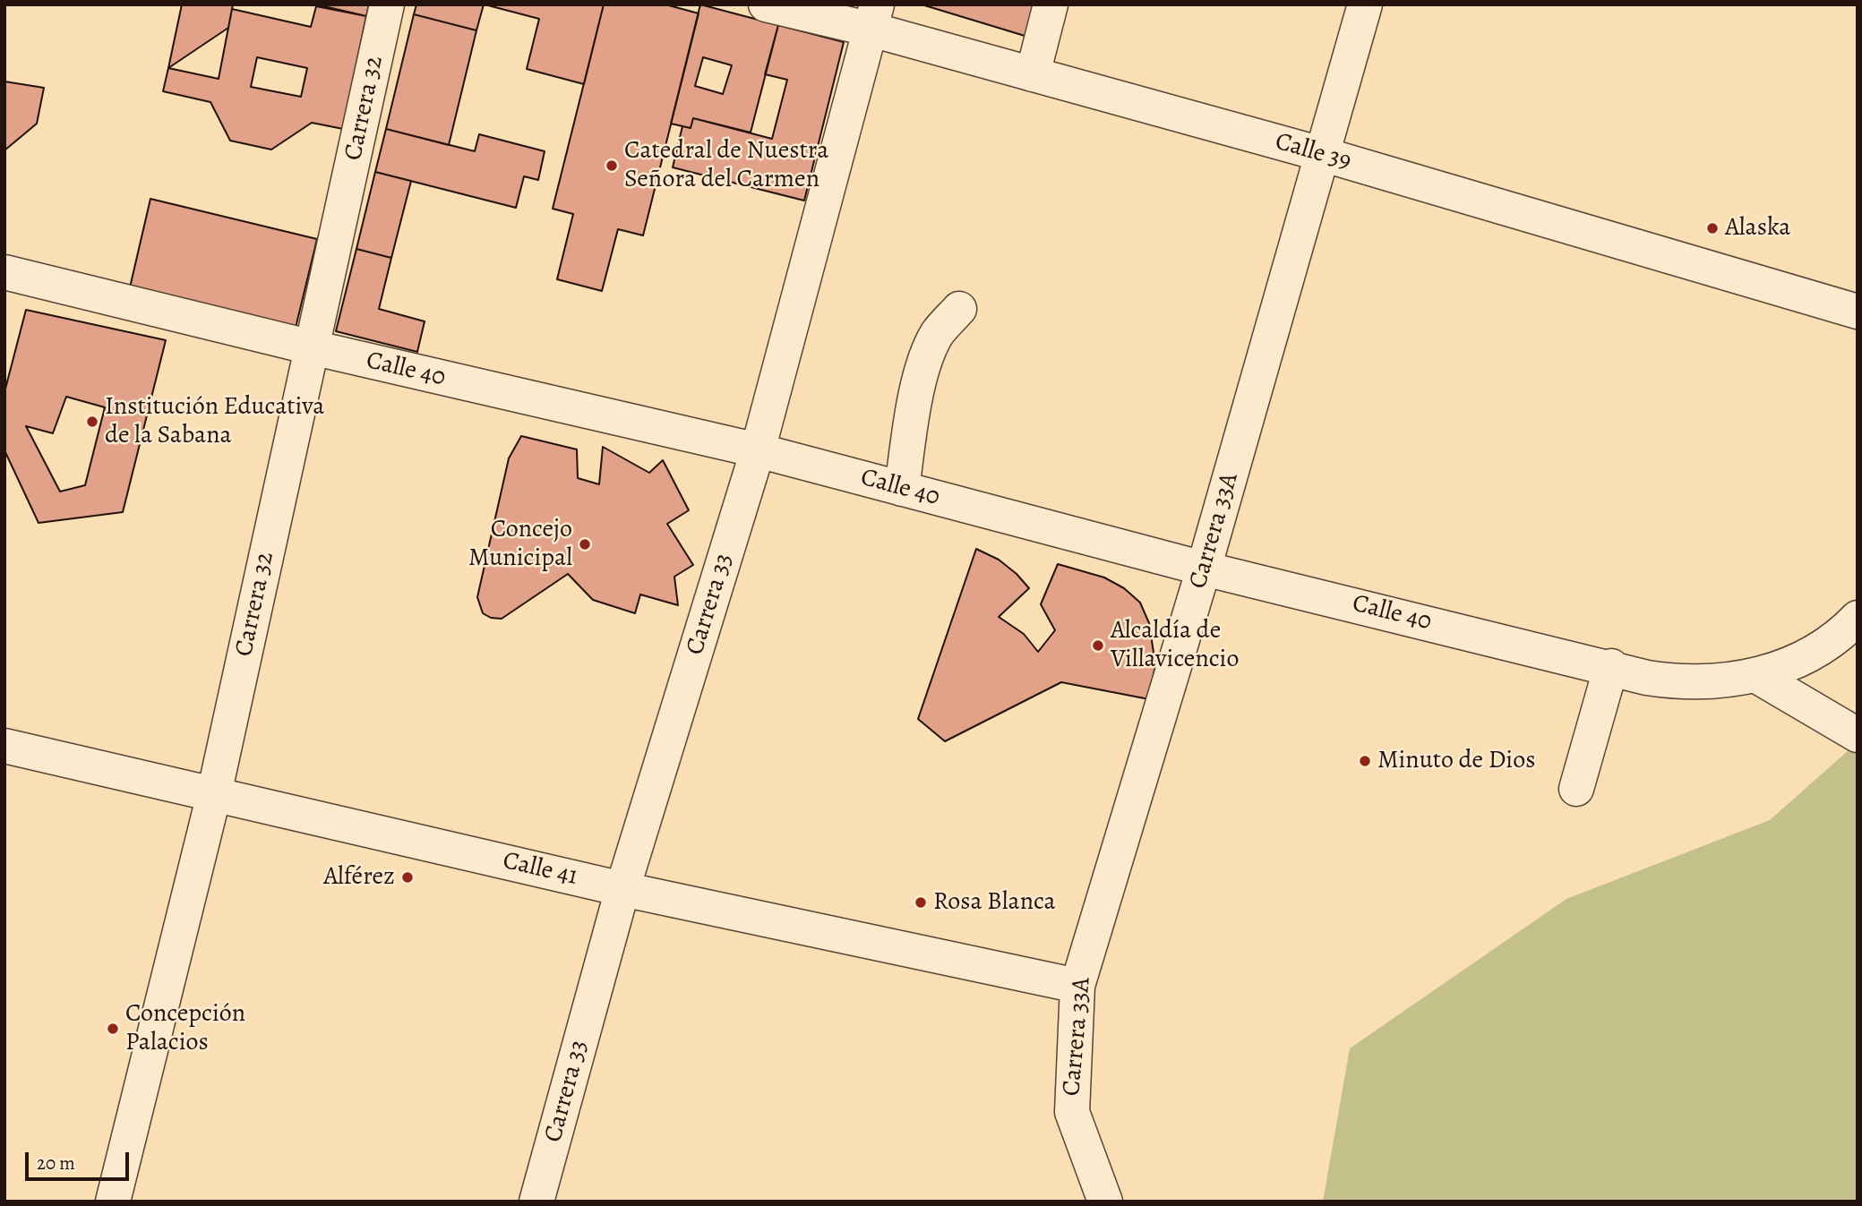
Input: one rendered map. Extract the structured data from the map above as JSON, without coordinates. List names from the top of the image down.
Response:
{
  "streets": {
    "street": [
      "Carrera 32",
      "Calle 39",
      "Calle 40",
      "Carrera 33A",
      "Carrera 33",
      "Calle 41"
    ]
  },
  "crossings": [
    ["Carrera 32", "Calle 40"],
    ["Carrera 32", "Calle 41"],
    ["Calle 39", "Carrera 33A"],
    ["Calle 39", "Carrera 33"],
    ["Calle 40", "Carrera 33A"],
    ["Calle 40", "Carrera 33"],
    ["Carrera 33A", "Calle 41"],
    ["Carrera 33", "Calle 41"]
  ],
  "places": [
    "Catedral de Nuestra Señora del Carmen",
    "Alaska",
    "Institución Educativa de la Sabana",
    "Concejo Municipal",
    "Alcaldía de Villavicencio",
    "Minuto de Dios",
    "Alférez",
    "Rosa Blanca",
    "Concepción Palacios"
  ],
  "scale_bar": "20 m"
}
